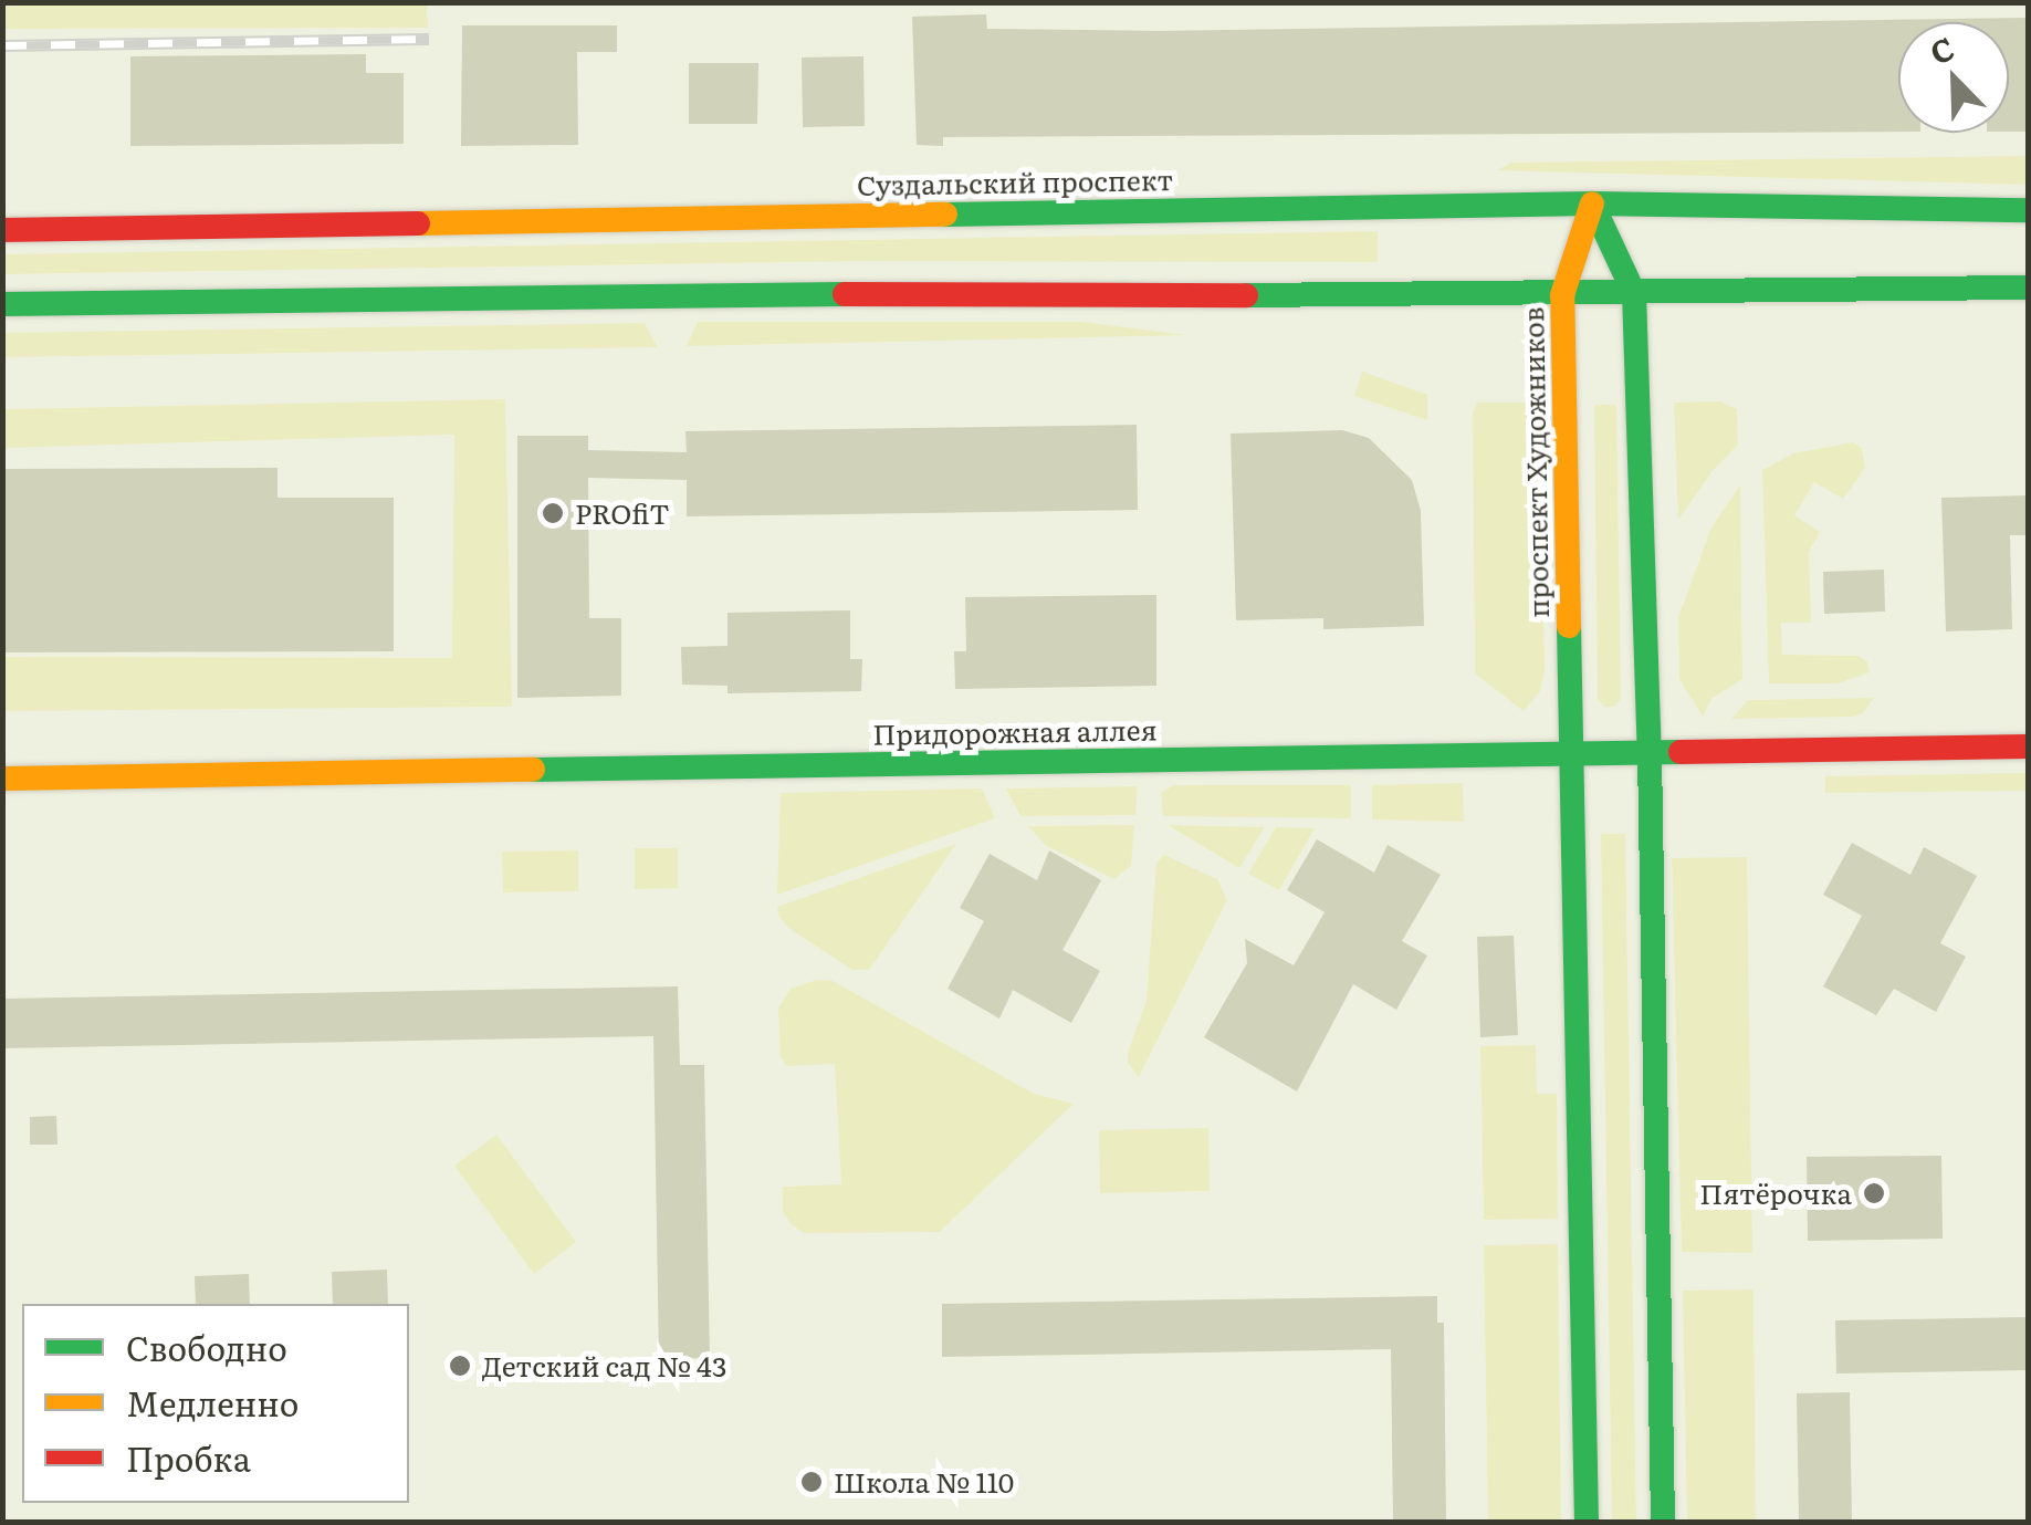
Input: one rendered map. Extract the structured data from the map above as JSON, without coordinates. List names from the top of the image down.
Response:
{
  "streets": {
    "street": ["Суздальский проспект", "проспект Художников", "Придорожная аллея"]
  },
  "crossings": [
    ["Суздальский проспект", "проспект Художников"],
    ["проспект Художников", "Придорожная аллея"]
  ],
  "places": [
    "PROfiT",
    "Пятёрочка",
    "Детский сад № 43",
    "Школа № 110"
  ],
  "legend": ["Свободно", "Медленно", "Пробка"],
  "north": "top left"
}
